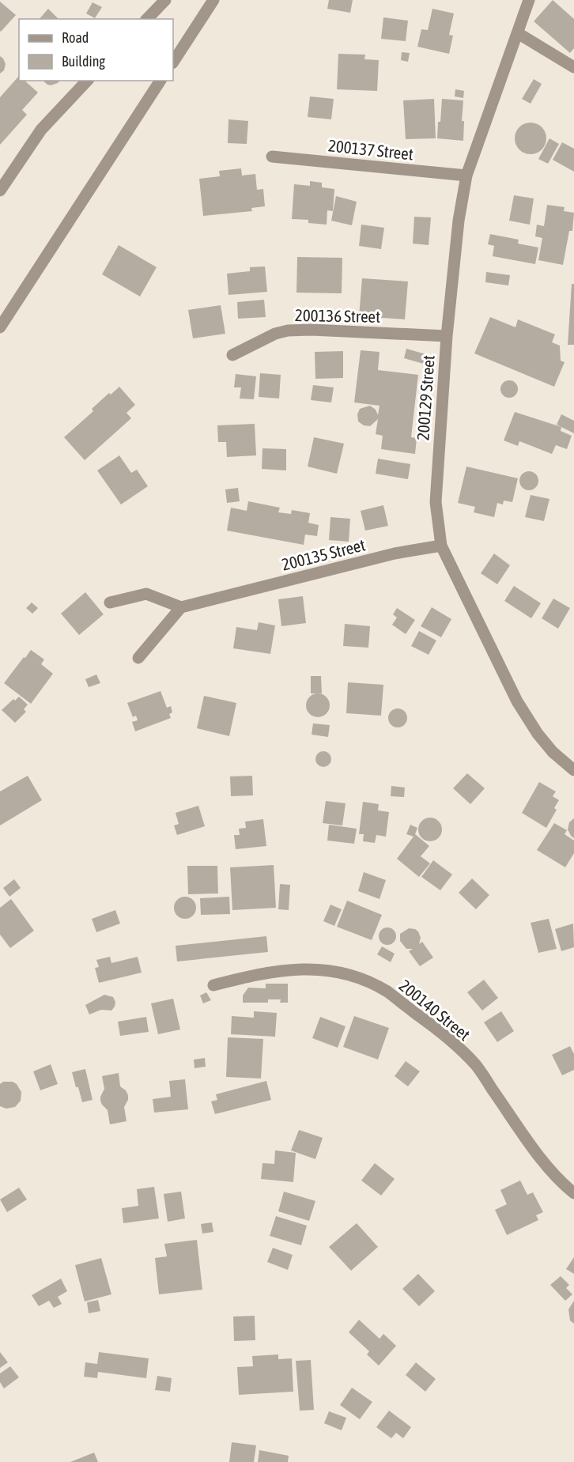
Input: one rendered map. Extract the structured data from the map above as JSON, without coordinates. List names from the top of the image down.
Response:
{
  "streets": {
    "street": [
      "200137 Street",
      "200136 Street",
      "200129 Street",
      "200135 Street",
      "200140 Street"
    ]
  },
  "crossings": [
    ["200137 Street", "200129 Street"],
    ["200136 Street", "200129 Street"],
    ["200129 Street", "200135 Street"]
  ],
  "legend": ["Road", "Building"]
}
